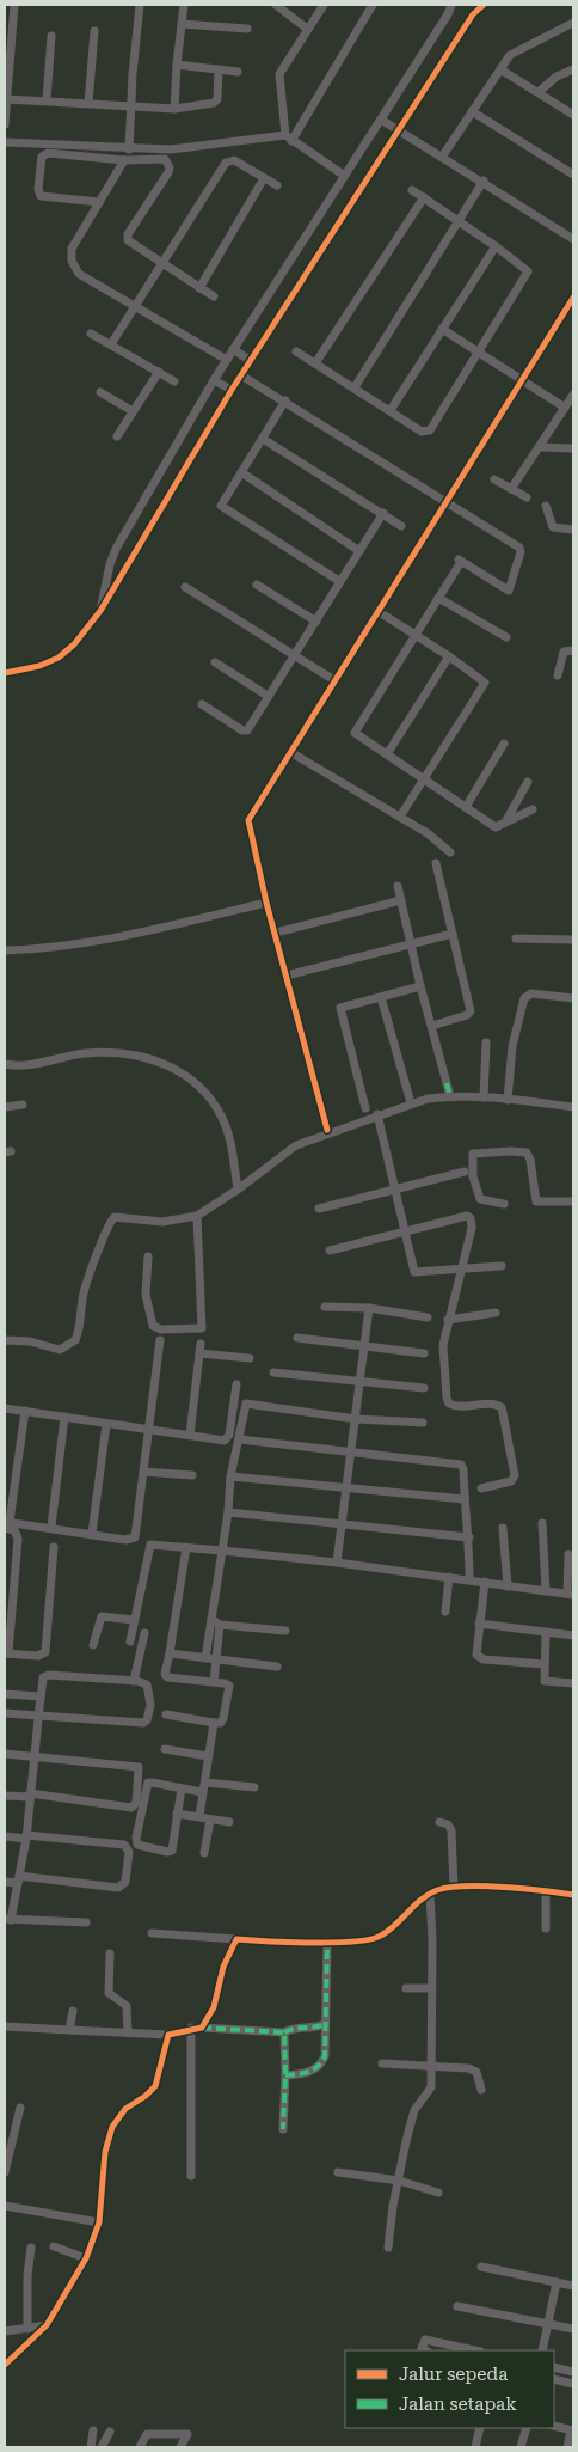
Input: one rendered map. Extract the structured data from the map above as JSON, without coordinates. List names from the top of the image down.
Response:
{
  "legend": ["Jalur sepeda", "Jalan setapak"]
}
